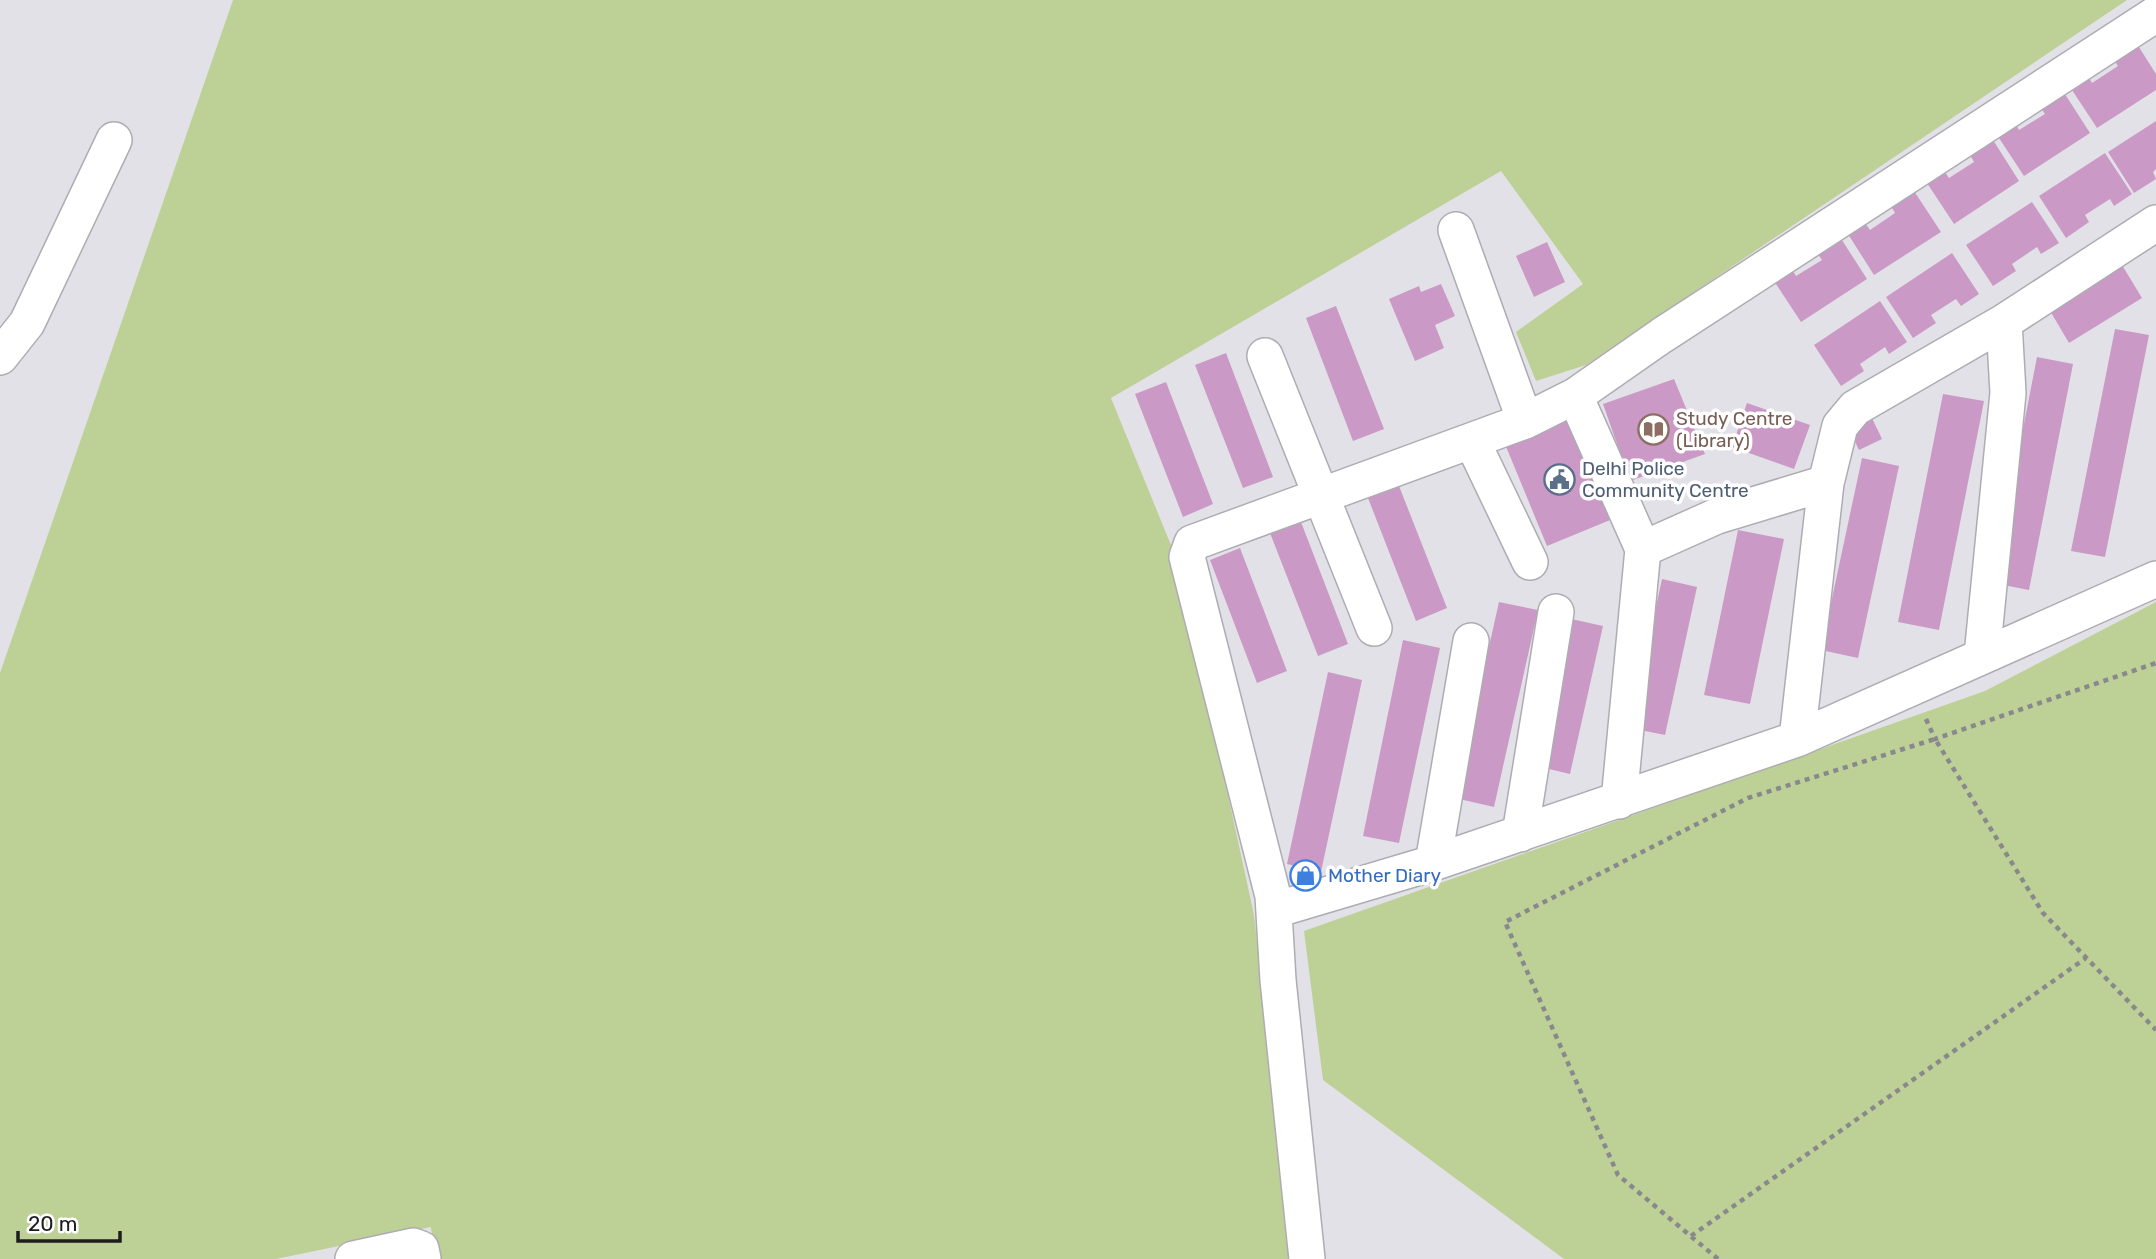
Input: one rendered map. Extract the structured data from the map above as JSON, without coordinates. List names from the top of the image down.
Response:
{
  "places": {
    "library": ["Study Centre (Library)"],
    "public building": ["Delhi Police Community Centre"],
    "shop": ["Mother Diary"]
  },
  "scale_bar": "20 m"
}
